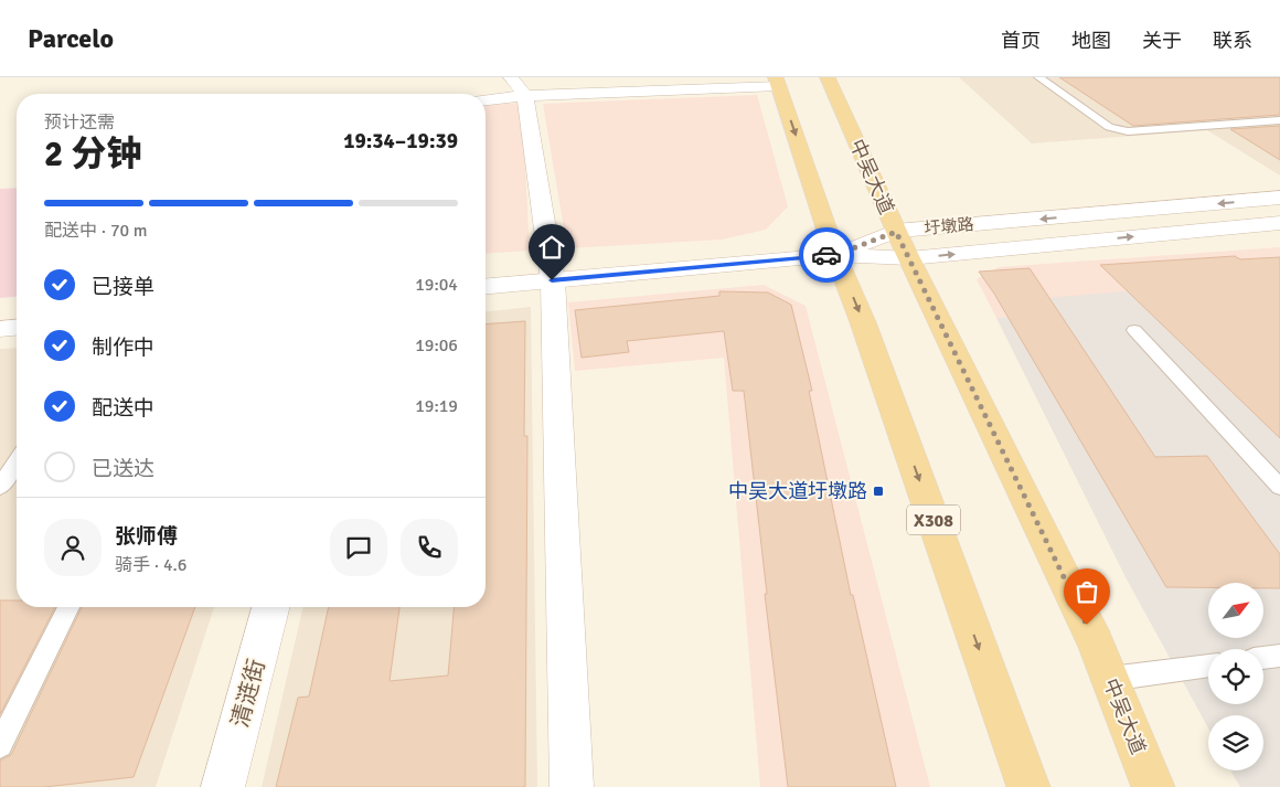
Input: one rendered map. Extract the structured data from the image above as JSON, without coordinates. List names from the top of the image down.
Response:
{
  "streets": {
    "main road": ["中吴大道", "X308"],
    "street": ["圩墩路", "清涟街"]
  },
  "crossings": [
    ["中吴大道", "圩墩路"],
    ["圩墩路", "X308"]
  ],
  "places": {
    "transit": ["中吴大道圩墩路"]
  },
  "north": "top right",
  "page": {
    "header": "Parcelo",
    "nav": [
      "首页",
      "地图",
      "关于",
      "联系"
    ],
    "heading": ["2 分钟", "预计还需", "19:34–19:39"],
    "panel": ["张师傅", "骑手 · 4.6"],
    "bar": "配送中 · 70 m",
    "list": [
      ["已接单", "19:04"],
      ["制作中", "19:06"],
      ["配送中", "19:19"],
      "已送达"
    ]
  }
}
